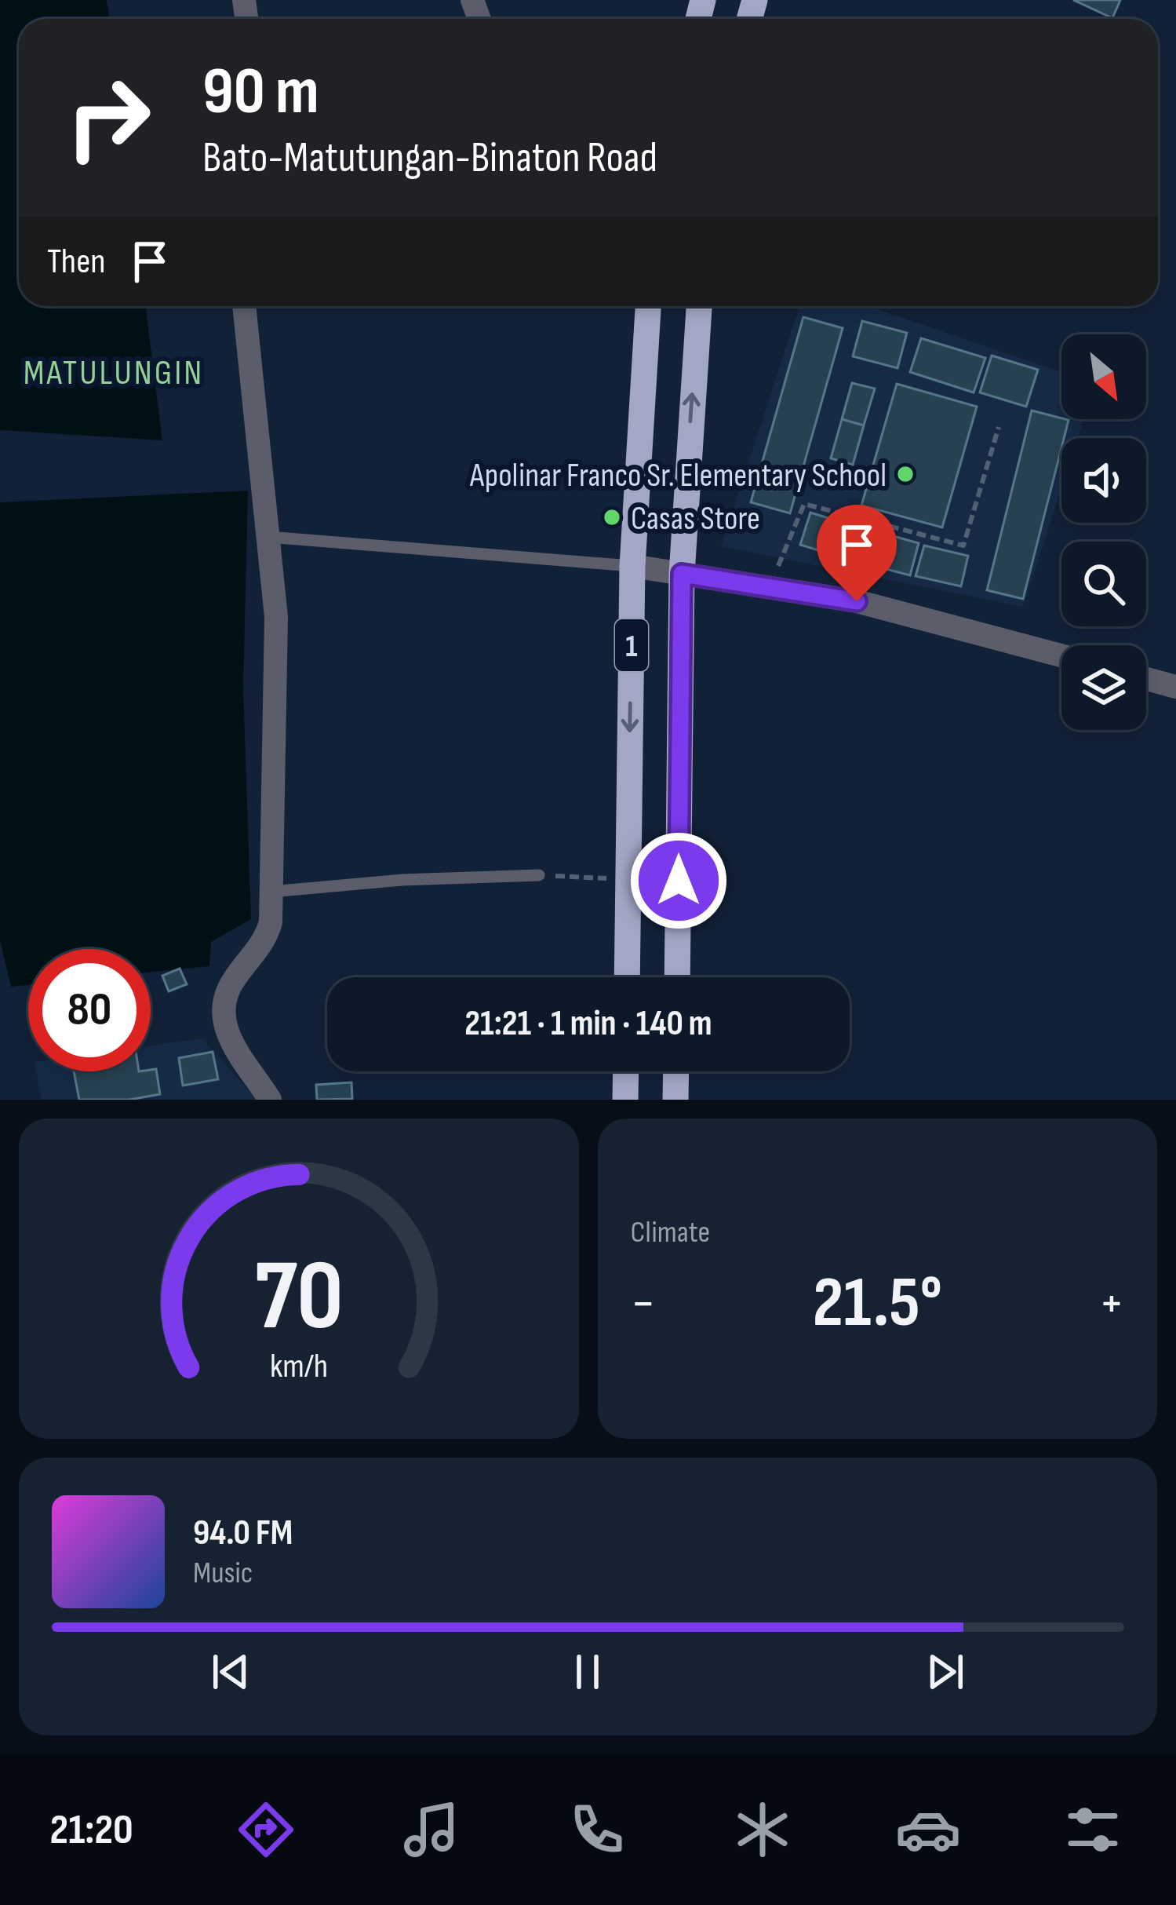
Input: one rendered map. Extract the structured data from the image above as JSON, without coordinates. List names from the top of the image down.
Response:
{
  "streets": {
    "highway": ["1"]
  },
  "districts": ["MATULUNGIN"],
  "places": ["Apolinar Franco Sr. Elementary School", "Casas Store"],
  "north": "bottom right",
  "page": {
    "turn": ["90 m", "Bato-Matutungan-Binaton Road"],
    "then": "Then",
    "limit": "80",
    "trip": "21:21 · 1 min · 140 m",
    "tile": "Climate",
    "heat": ["−", "21.5°", "+"],
    "song": ["94.0 FM", "Music"],
    "tabs": "21:20",
    "gauge": ["70", "km/h"]
  }
}
